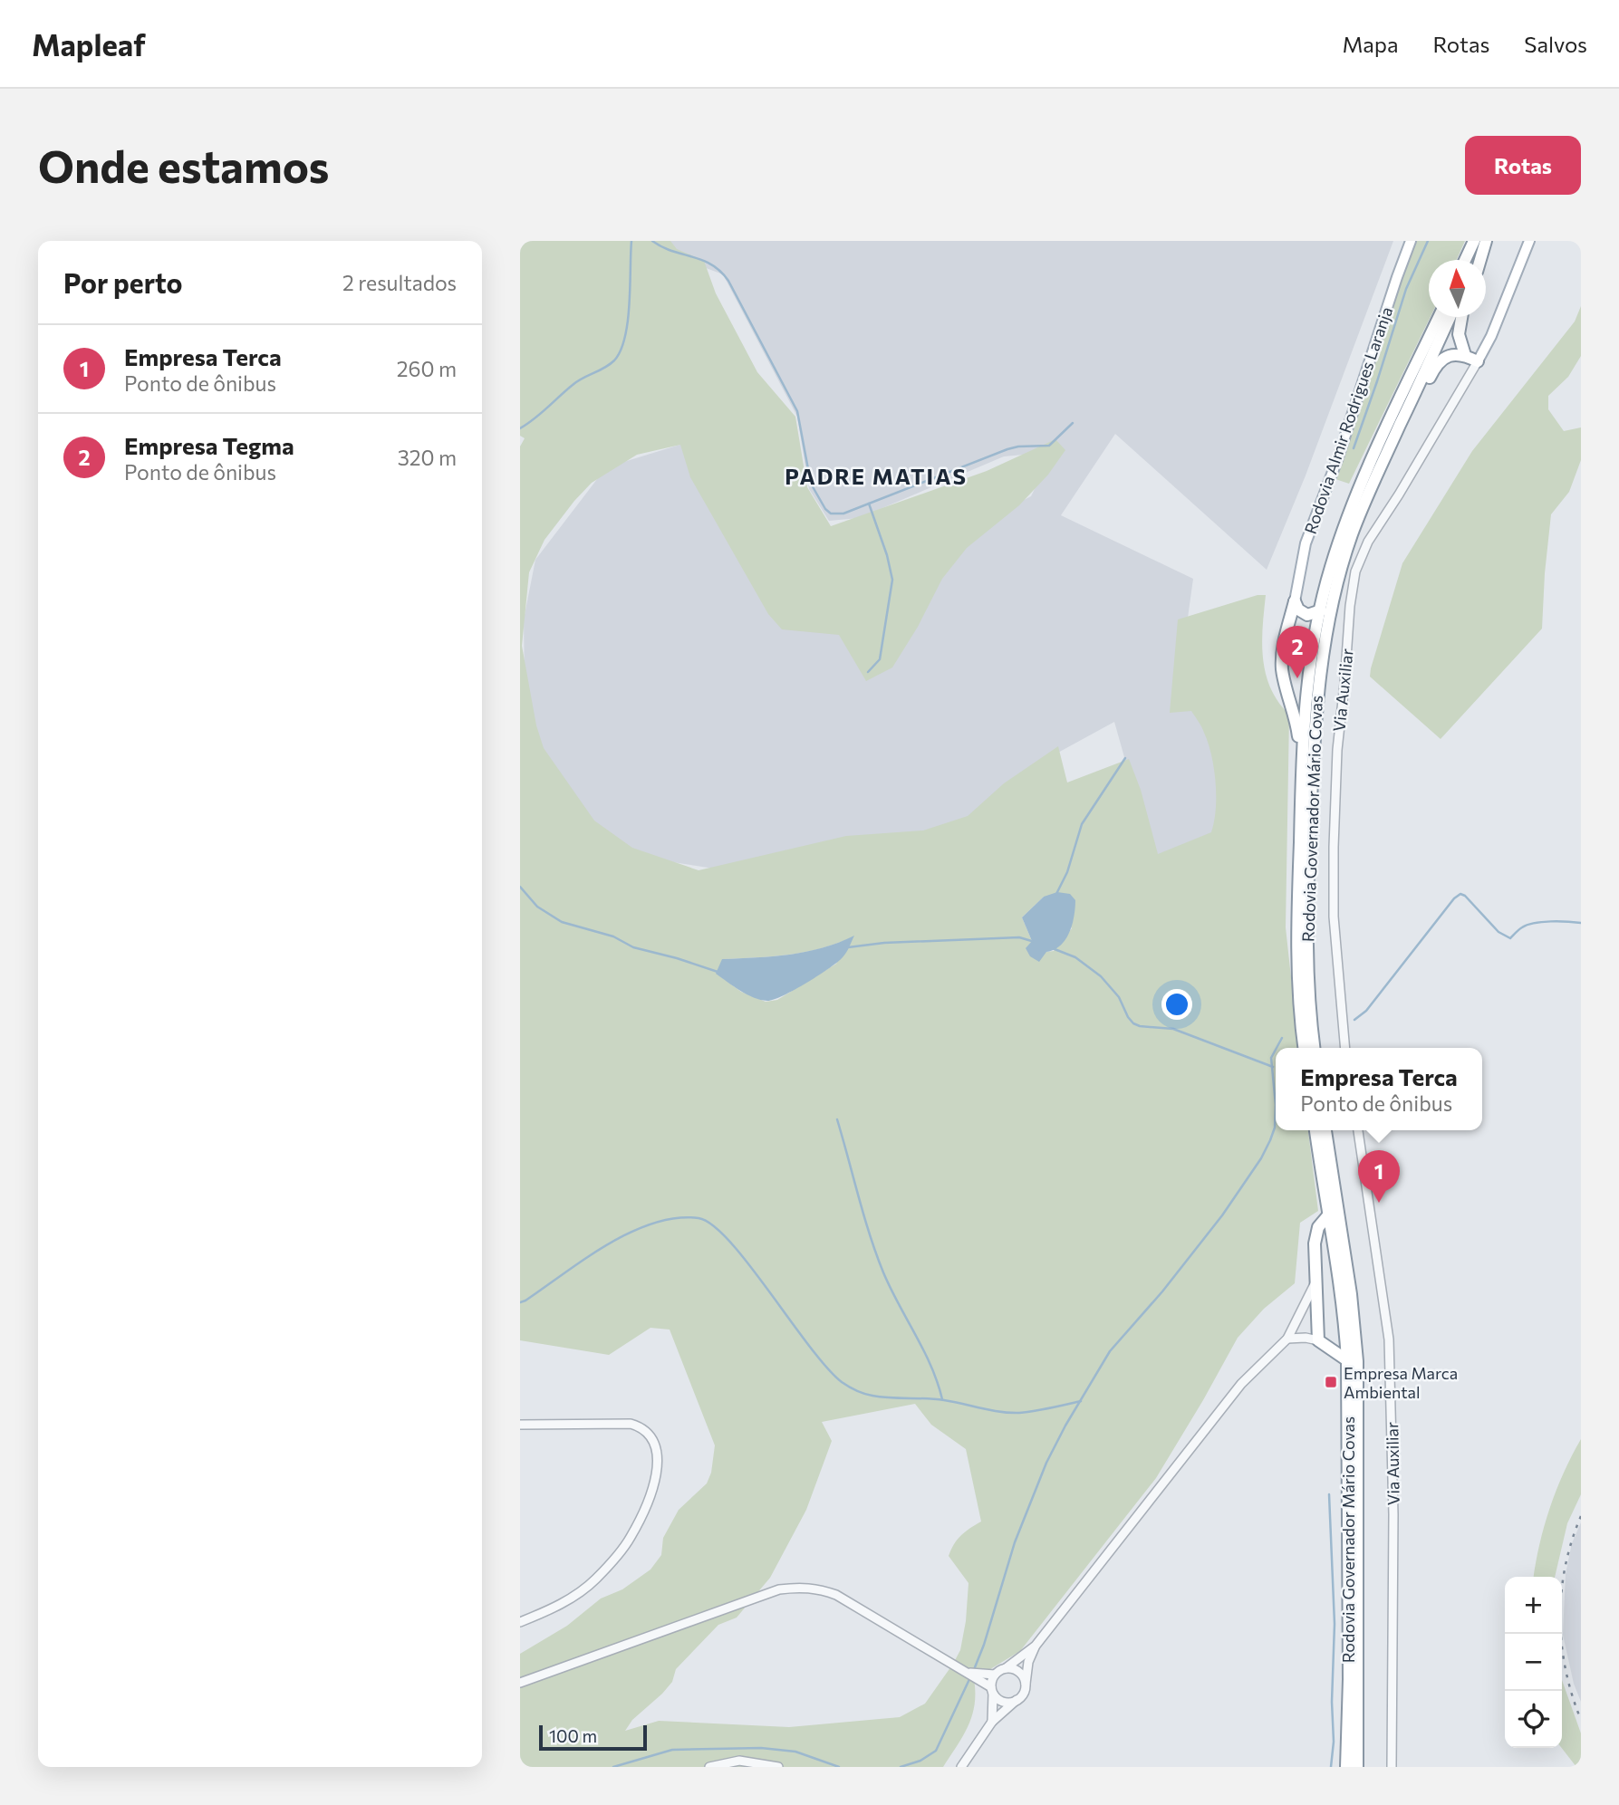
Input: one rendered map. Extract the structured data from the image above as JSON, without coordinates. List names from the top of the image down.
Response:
{
  "streets": {
    "highway": ["Rodovia Governador Mário Covas"],
    "main road": ["Rodovia Almir Rodrigues Laranja"],
    "street": ["Via Auxiliar"]
  },
  "districts": ["PADRE MATIAS"],
  "places": {
    "transit": ["Empresa Marca Ambiental"]
  },
  "scale_bar": "100 m",
  "north": "top",
  "page": {
    "header": "Mapleaf",
    "nav": ["Mapa", "Rotas", "Salvos"],
    "buttons": "Rotas",
    "title": "Onde estamos",
    "heading": ["Por perto", "2 resultados"],
    "list": [
      {
        "mark": "1",
        "name": "Empresa Terca",
        "note": "Ponto de ônibus",
        "value": "260 m"
      },
      {
        "mark": "2",
        "name": "Empresa Tegma",
        "note": "Ponto de ônibus",
        "value": "320 m"
      }
    ],
    "pins": ["2", "1"],
    "popup": ["Empresa Terca", "Ponto de ônibus"],
    "map_buttons": ["+", "−"],
    "scale": "100 m"
  }
}
